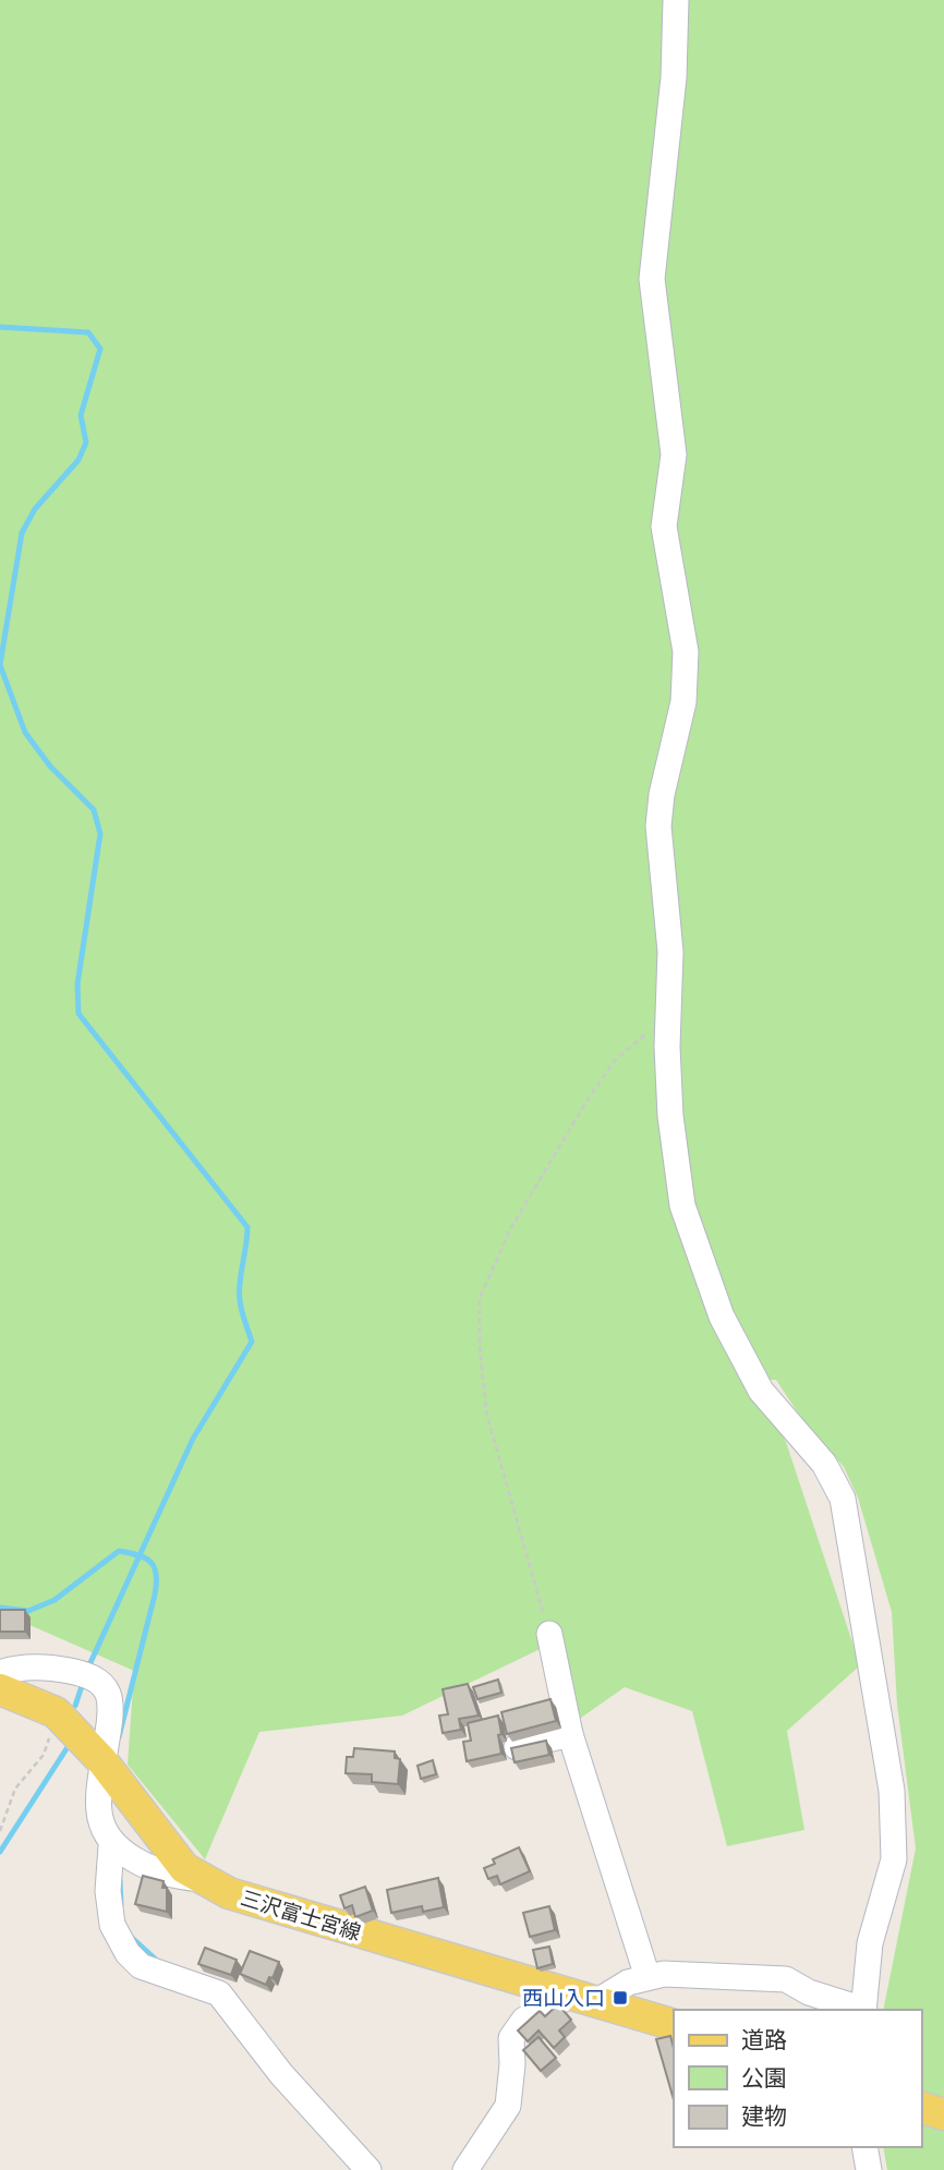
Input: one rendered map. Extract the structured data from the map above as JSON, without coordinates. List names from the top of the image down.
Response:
{
  "streets": {
    "main road": ["三沢富士宮線"]
  },
  "places": {
    "transit": ["西山入口"]
  },
  "legend": ["道路", "公園", "建物"]
}
